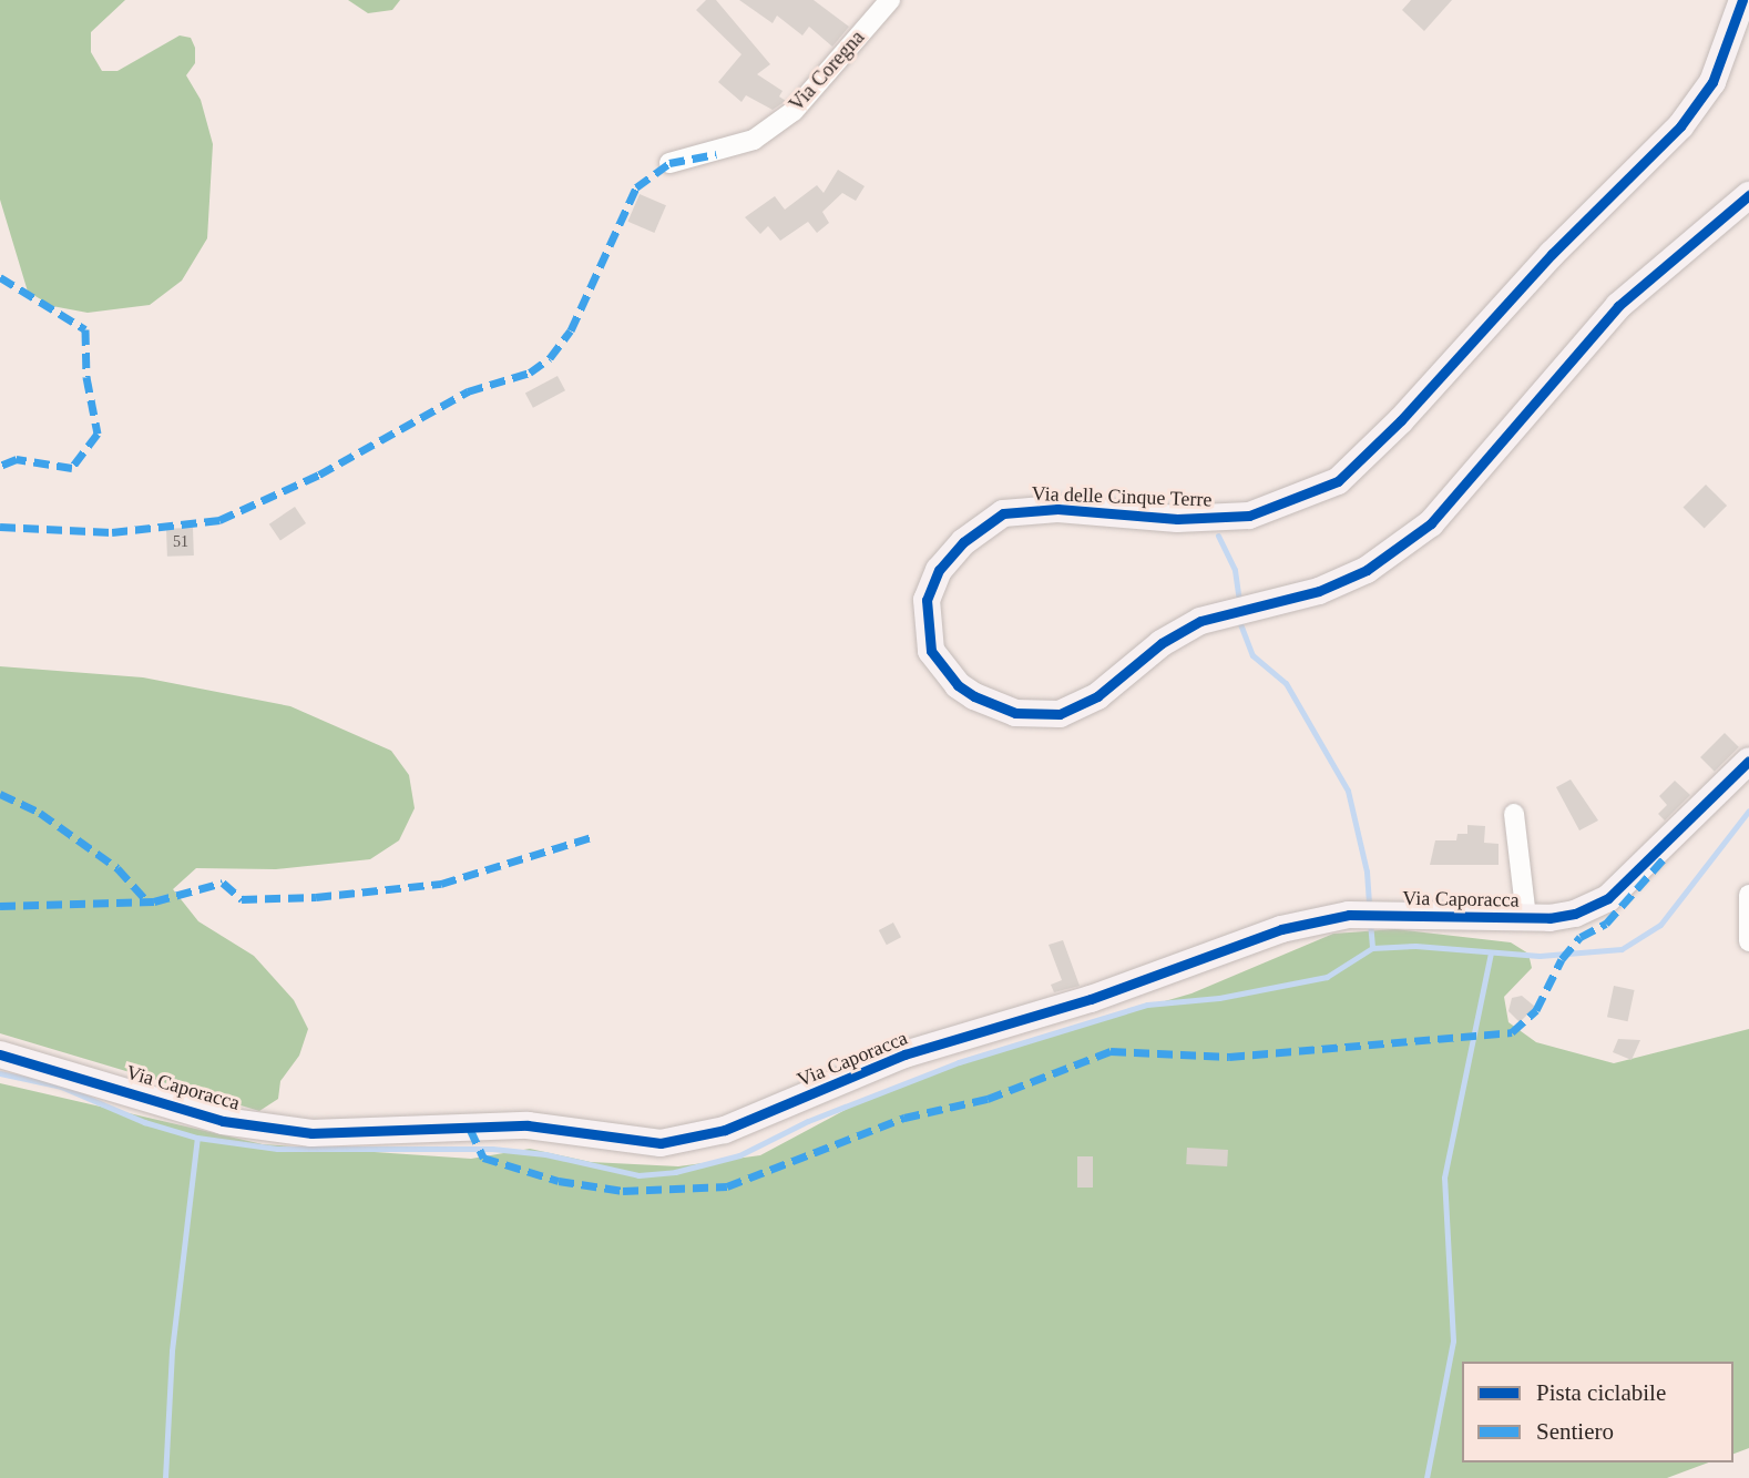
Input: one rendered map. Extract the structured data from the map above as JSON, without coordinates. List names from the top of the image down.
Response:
{
  "streets": {
    "main road": ["Via delle Cinque Terre", "Via Caporacca"],
    "street": ["Via Coregna"]
  },
  "house_numbers": ["51"],
  "legend": ["Pista ciclabile", "Sentiero"]
}
